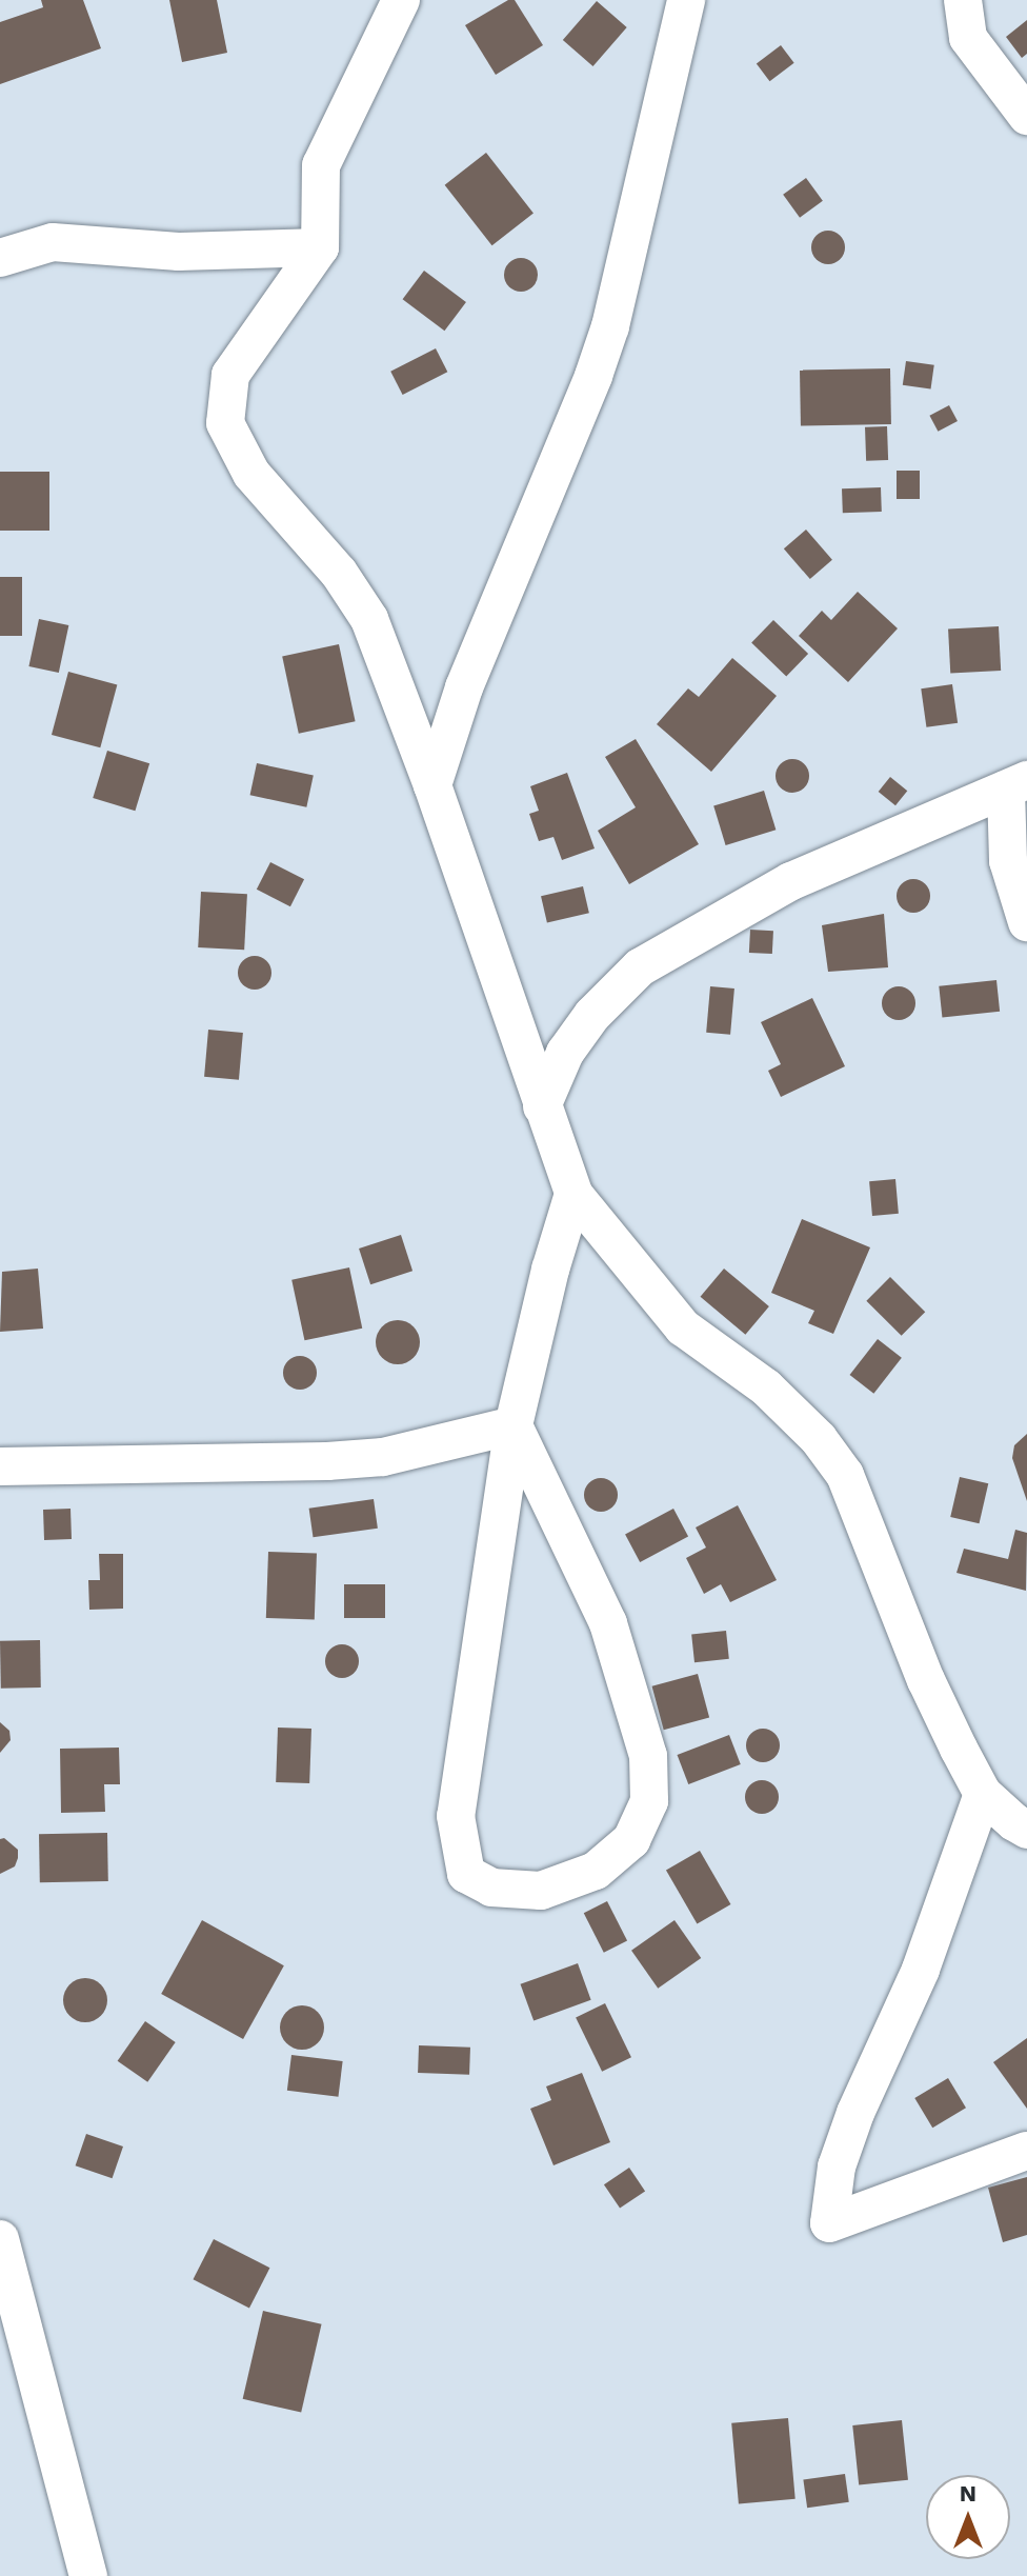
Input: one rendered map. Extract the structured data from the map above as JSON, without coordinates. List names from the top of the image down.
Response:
{
  "north": "top"
}
